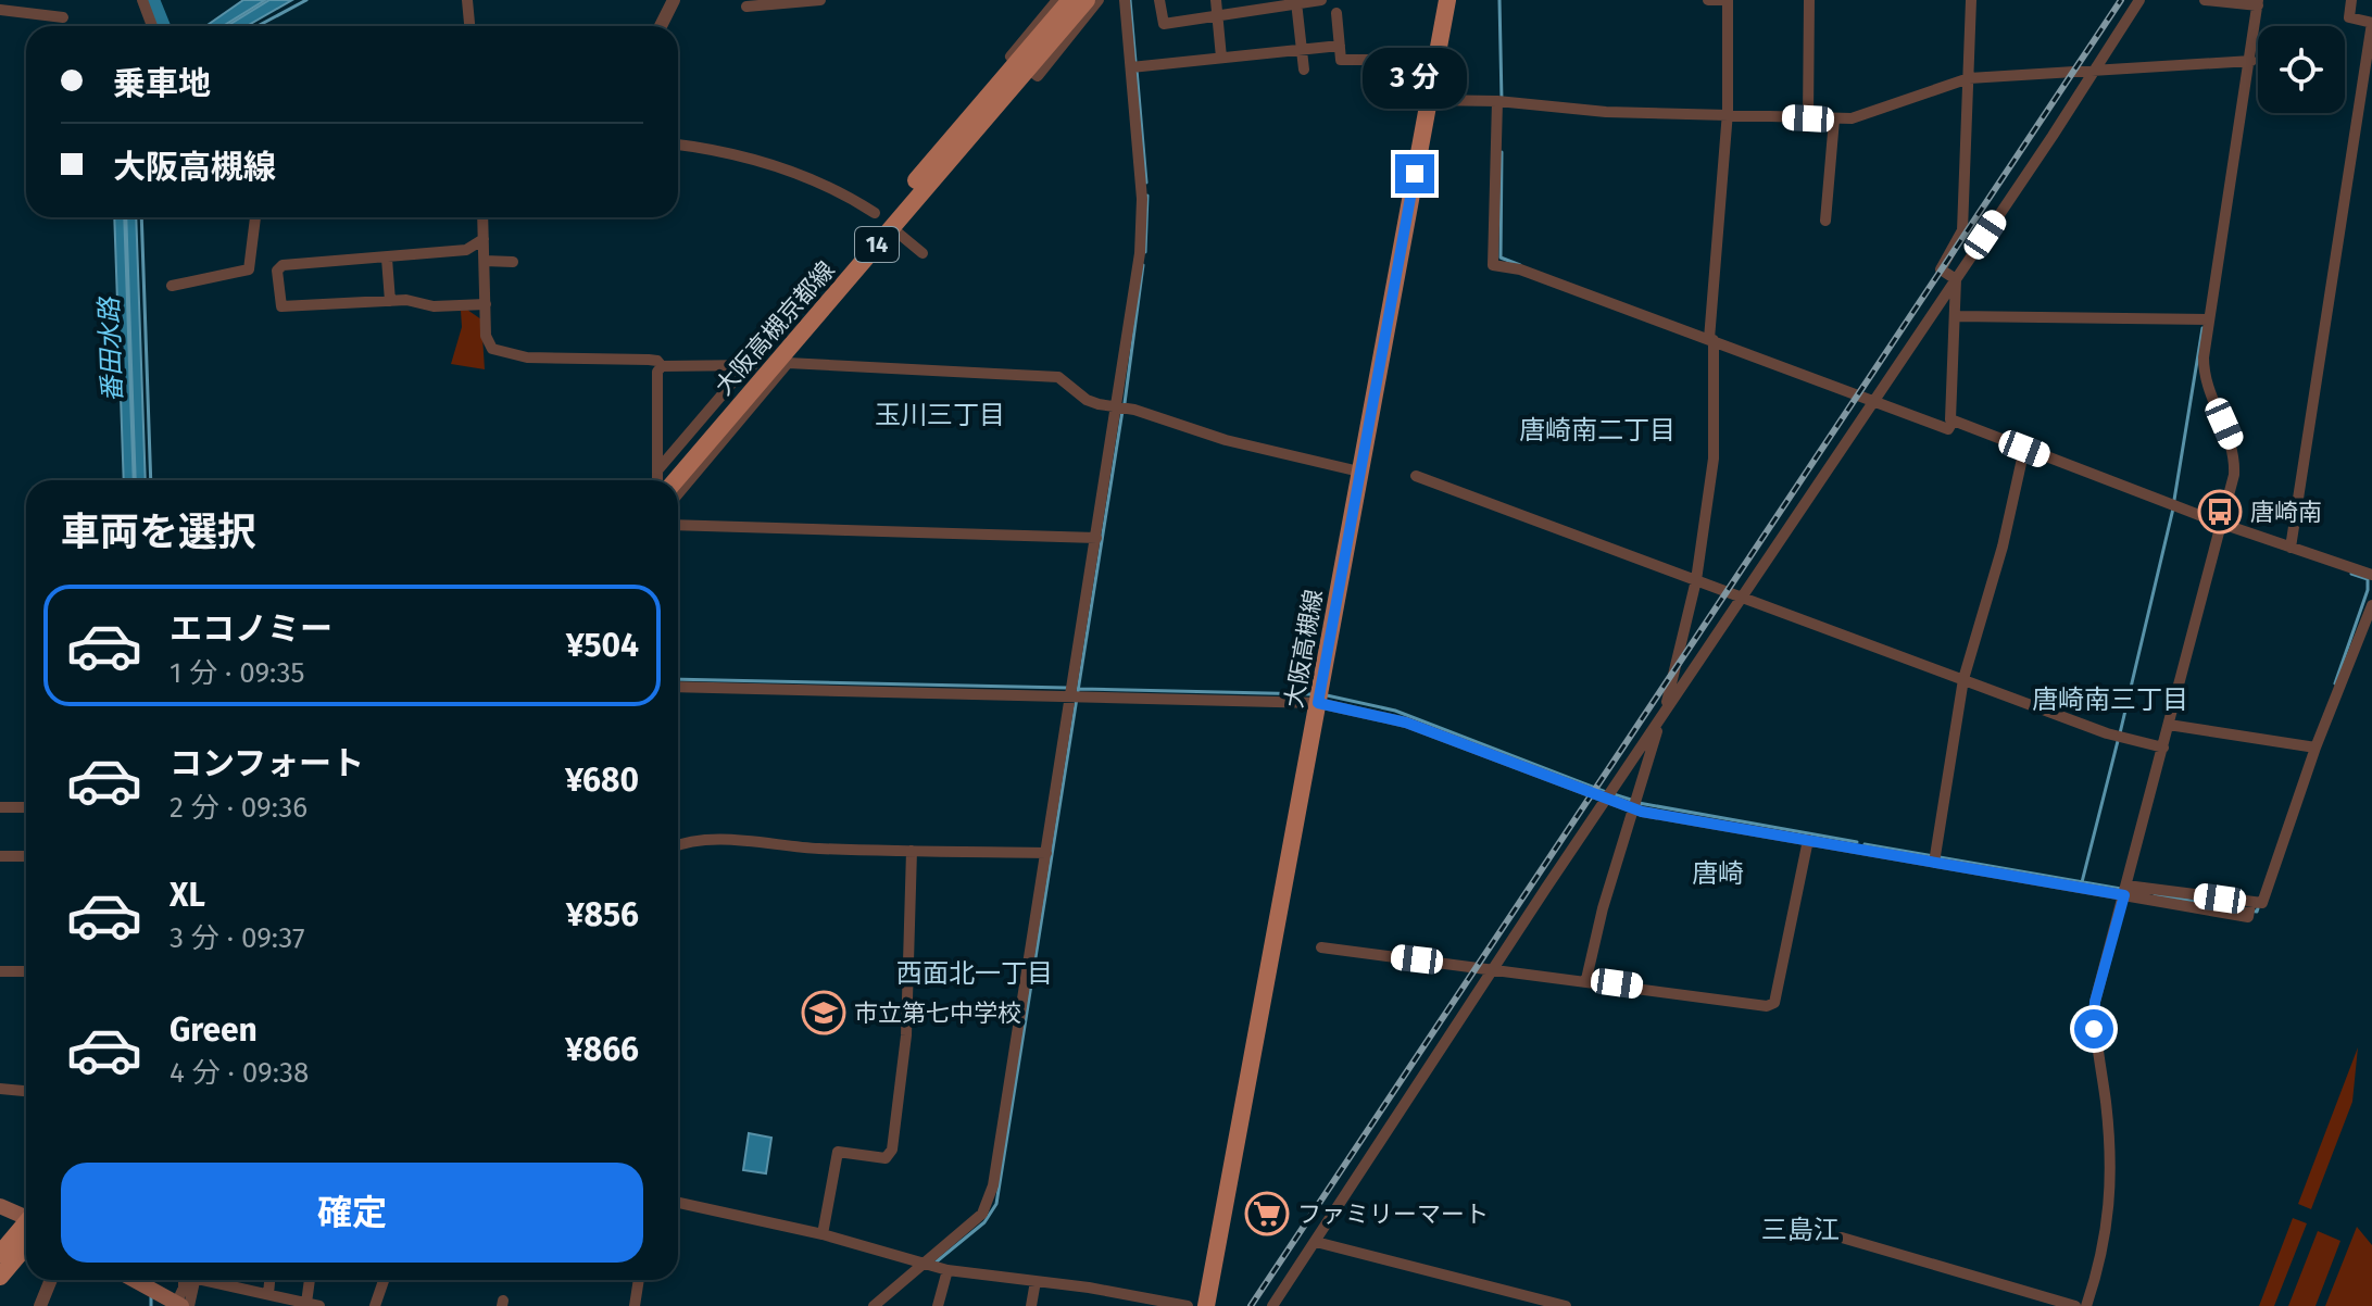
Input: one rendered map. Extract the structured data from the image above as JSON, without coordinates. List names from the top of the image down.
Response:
{
  "streets": {
    "main road": ["14", "大阪高槻京都線", "大阪高槻線"]
  },
  "districts": [
    "玉川三丁目",
    "唐崎南二丁目",
    "唐崎南三丁目",
    "唐崎",
    "西面北一丁目",
    "三島江"
  ],
  "water": ["番田水路"],
  "places": {
    "bus stop": ["唐崎南"],
    "school or university": ["市立第七中学校"],
    "supermarket": ["ファミリーマート"]
  },
  "page": {
    "banner": ["乗車地", "大阪高槻線"],
    "bubble": "3 分",
    "heading": "車両を選択",
    "list": [
      {
        "name": "エコノミー",
        "note": "1 分 · 09:35",
        "value": "¥504"
      },
      {
        "name": "コンフォート",
        "note": "2 分 · 09:36",
        "value": "¥680"
      },
      {
        "name": "XL",
        "note": "3 分 · 09:37",
        "value": "¥856"
      },
      {
        "name": "Green",
        "note": "4 分 · 09:38",
        "value": "¥866"
      }
    ],
    "buttons": "確定"
  }
}
